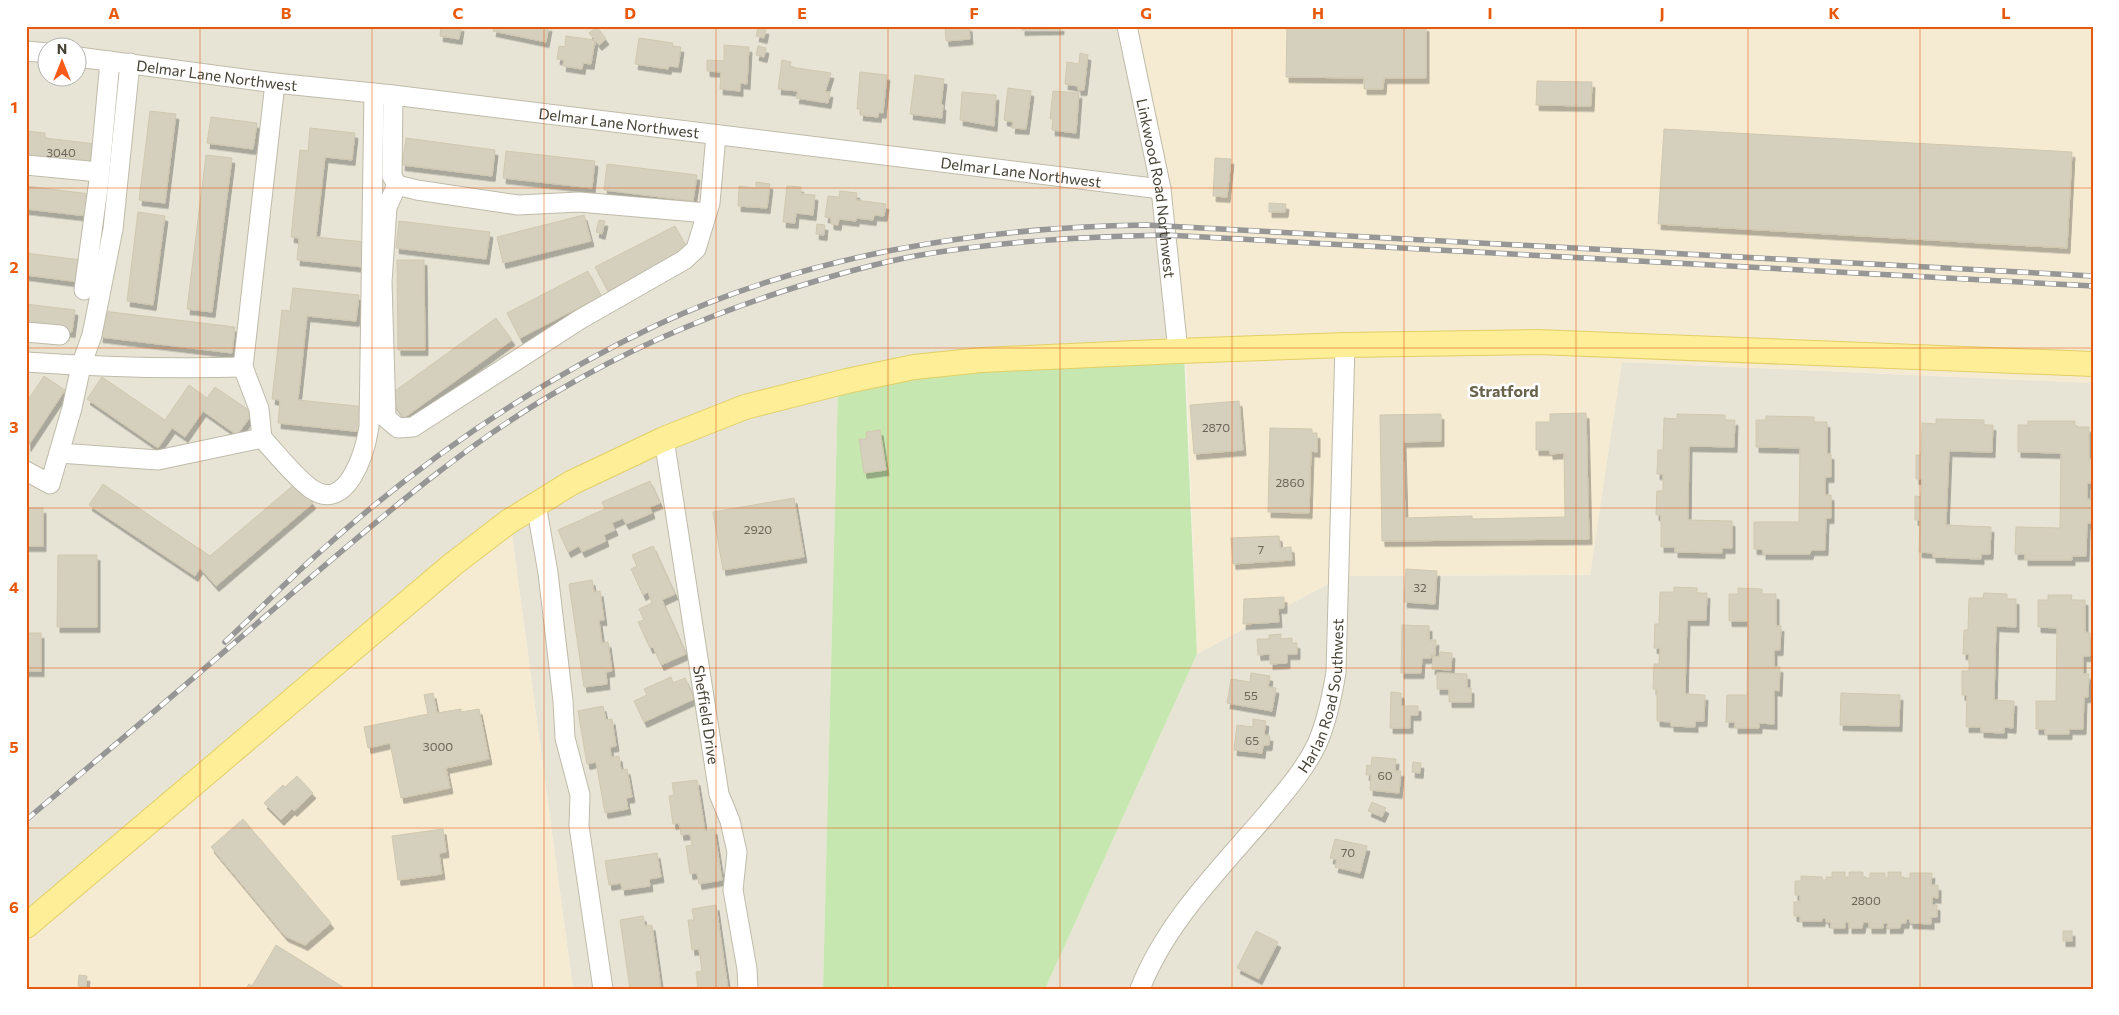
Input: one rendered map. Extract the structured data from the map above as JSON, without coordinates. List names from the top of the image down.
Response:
{
  "streets": {
    "street": [
      "Delmar Lane Northwest",
      "Linkwood Road Northwest",
      "Harlan Road Southwest",
      "Sheffield Drive"
    ]
  },
  "crossings": [
    ["Delmar Lane Northwest", "Linkwood Road Northwest"]
  ],
  "districts": ["Stratford"],
  "house_numbers": [
    "3040",
    "2870",
    "2860",
    "2920",
    "7",
    "32",
    "55",
    "65",
    "3000",
    "60",
    "70",
    "2800"
  ],
  "north": "top",
  "grid": {
    "columns": [
      "A",
      "B",
      "C",
      "D",
      "E",
      "F",
      "G",
      "H",
      "I",
      "J",
      "K",
      "L"
    ],
    "rows": [
      "1",
      "2",
      "3",
      "4",
      "5",
      "6"
    ]
  }
}
